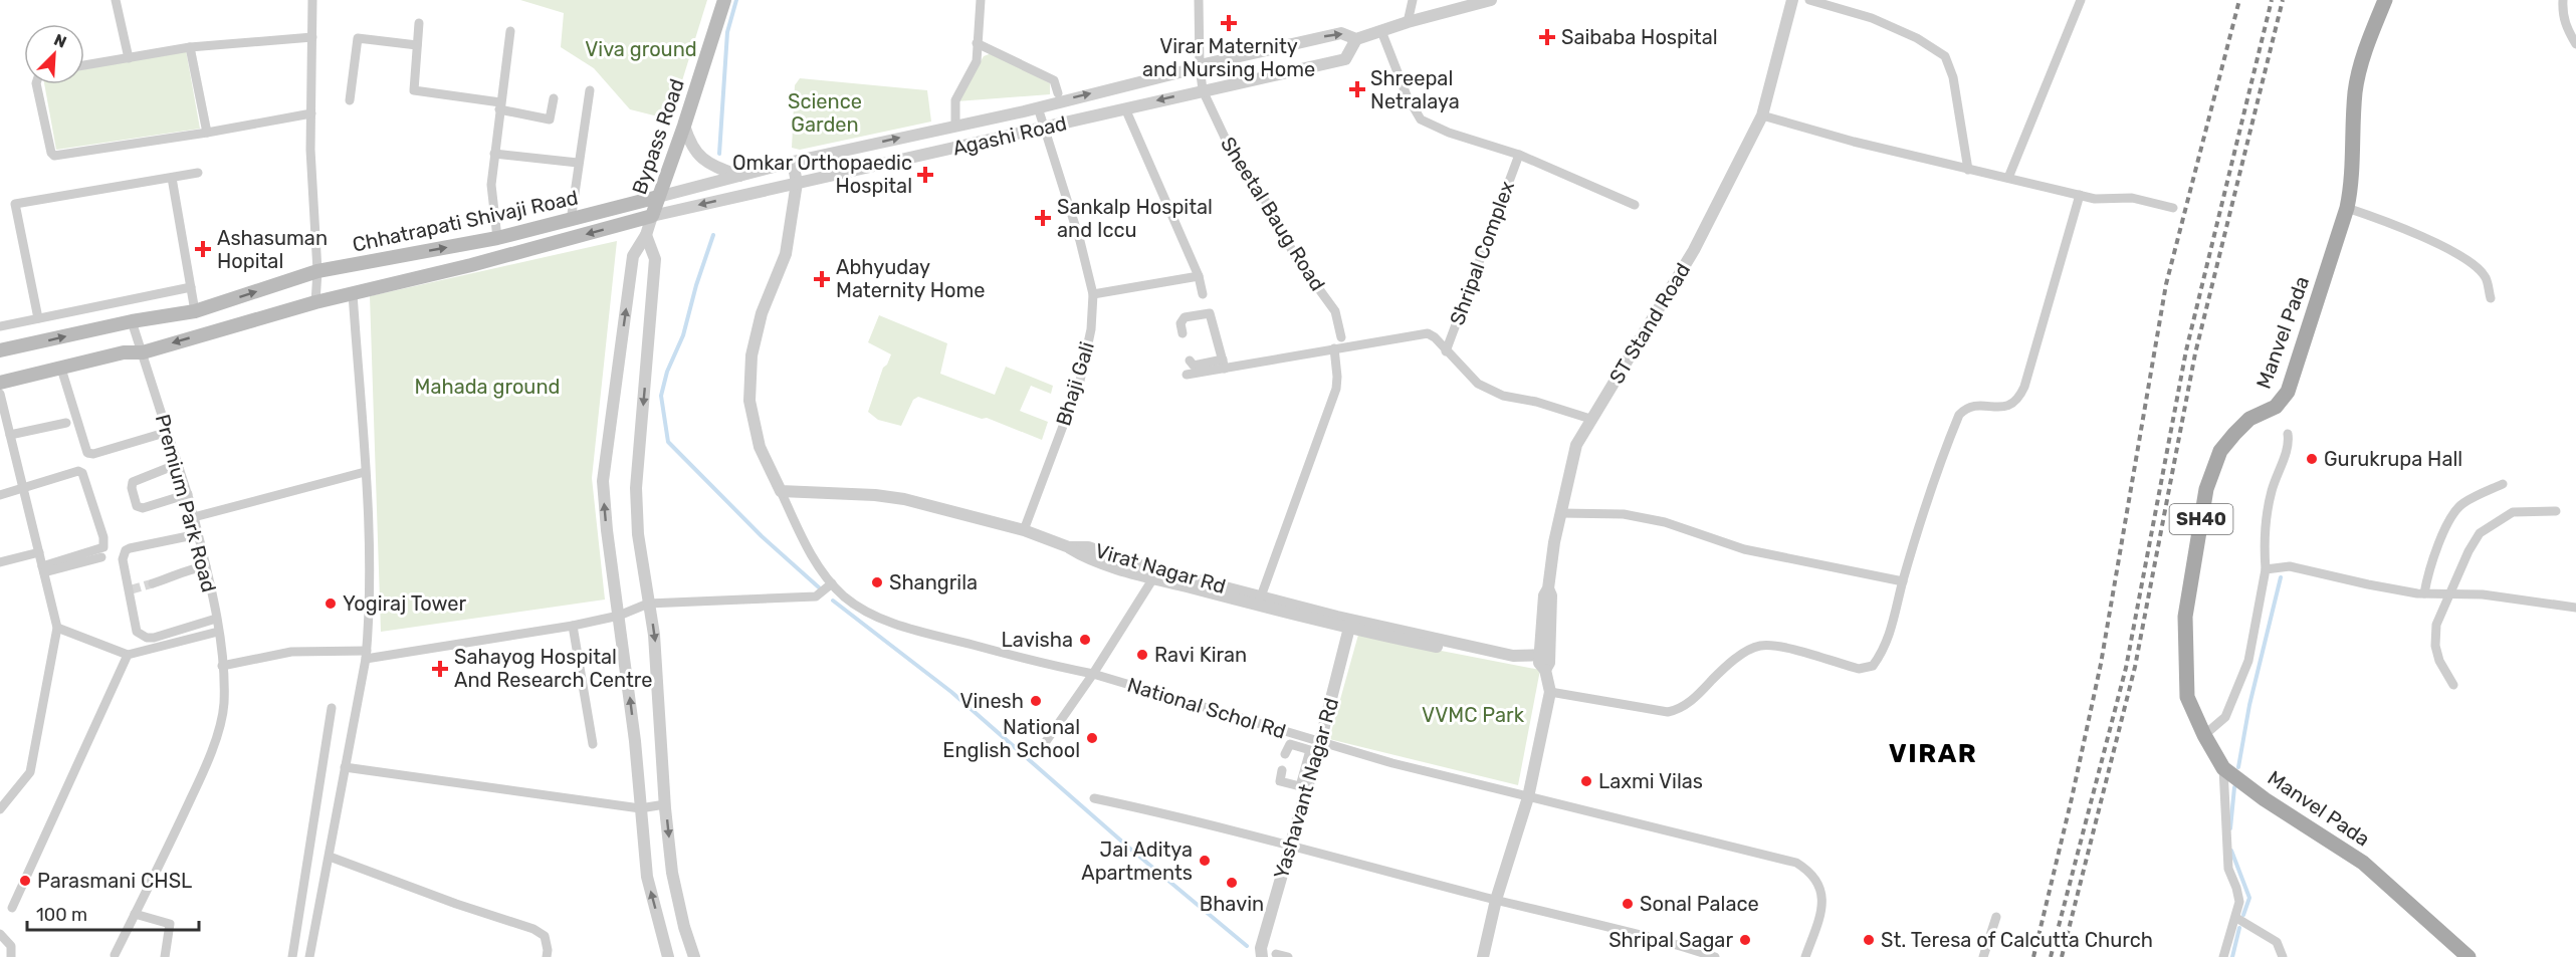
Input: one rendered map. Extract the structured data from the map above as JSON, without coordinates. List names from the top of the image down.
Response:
{
  "streets": {
    "main road": [
      "Bypass Road",
      "Chhatrapati Shivaji Road",
      "Manvel Pada",
      "SH40"
    ],
    "street": [
      "Agashi Road",
      "Sheetal Baug Road",
      "Shripal Complex",
      "ST Stand Road",
      "Bhaji Gali",
      "Premium Park Road",
      "Virat Nagar Rd",
      "National Schol Rd",
      "Yashavant Nagar Rd"
    ]
  },
  "crossings": [
    ["Agashi Road", "Bypass Road"],
    ["Agashi Road", "Sheetal Baug Road"],
    ["Agashi Road", "Chhatrapati Shivaji Road"],
    ["Agashi Road", "Bhaji Gali"],
    ["Bypass Road", "Chhatrapati Shivaji Road"],
    ["Chhatrapati Shivaji Road", "Premium Park Road"],
    ["ST Stand Road", "Virat Nagar Rd"],
    ["Bhaji Gali", "Virat Nagar Rd"],
    ["Virat Nagar Rd", "National Schol Rd"],
    ["Virat Nagar Rd", "Yashavant Nagar Rd"],
    ["National Schol Rd", "Yashavant Nagar Rd"]
  ],
  "districts": ["VIRAR"],
  "parks": [
    "Viva ground",
    "Science Garden",
    "Mahada ground",
    "VVMC Park"
  ],
  "places": {
    "health": [
      "Virar Maternity and Nursing Home",
      "Saibaba Hospital",
      "Shreepal Netralaya",
      "Omkar Orthopaedic Hospital",
      "Sankalp Hospital and Iccu",
      "Ashasuman Hopital",
      "Abhyuday Maternity Home",
      "Sahayog Hospital And Research Centre"
    ],
    "other": [
      "Gurukrupa Hall",
      "Shangrila",
      "Yogiraj Tower",
      "Lavisha",
      "Ravi Kiran",
      "Vinesh",
      "National English School",
      "Laxmi Vilas",
      "Jai Aditya Apartments",
      "Parasmani CHSL",
      "Bhavin",
      "Sonal Palace",
      "Shripal Sagar",
      "St. Teresa of Calcutta Church"
    ]
  },
  "scale_bar": "100 m",
  "north": "top right"
}
